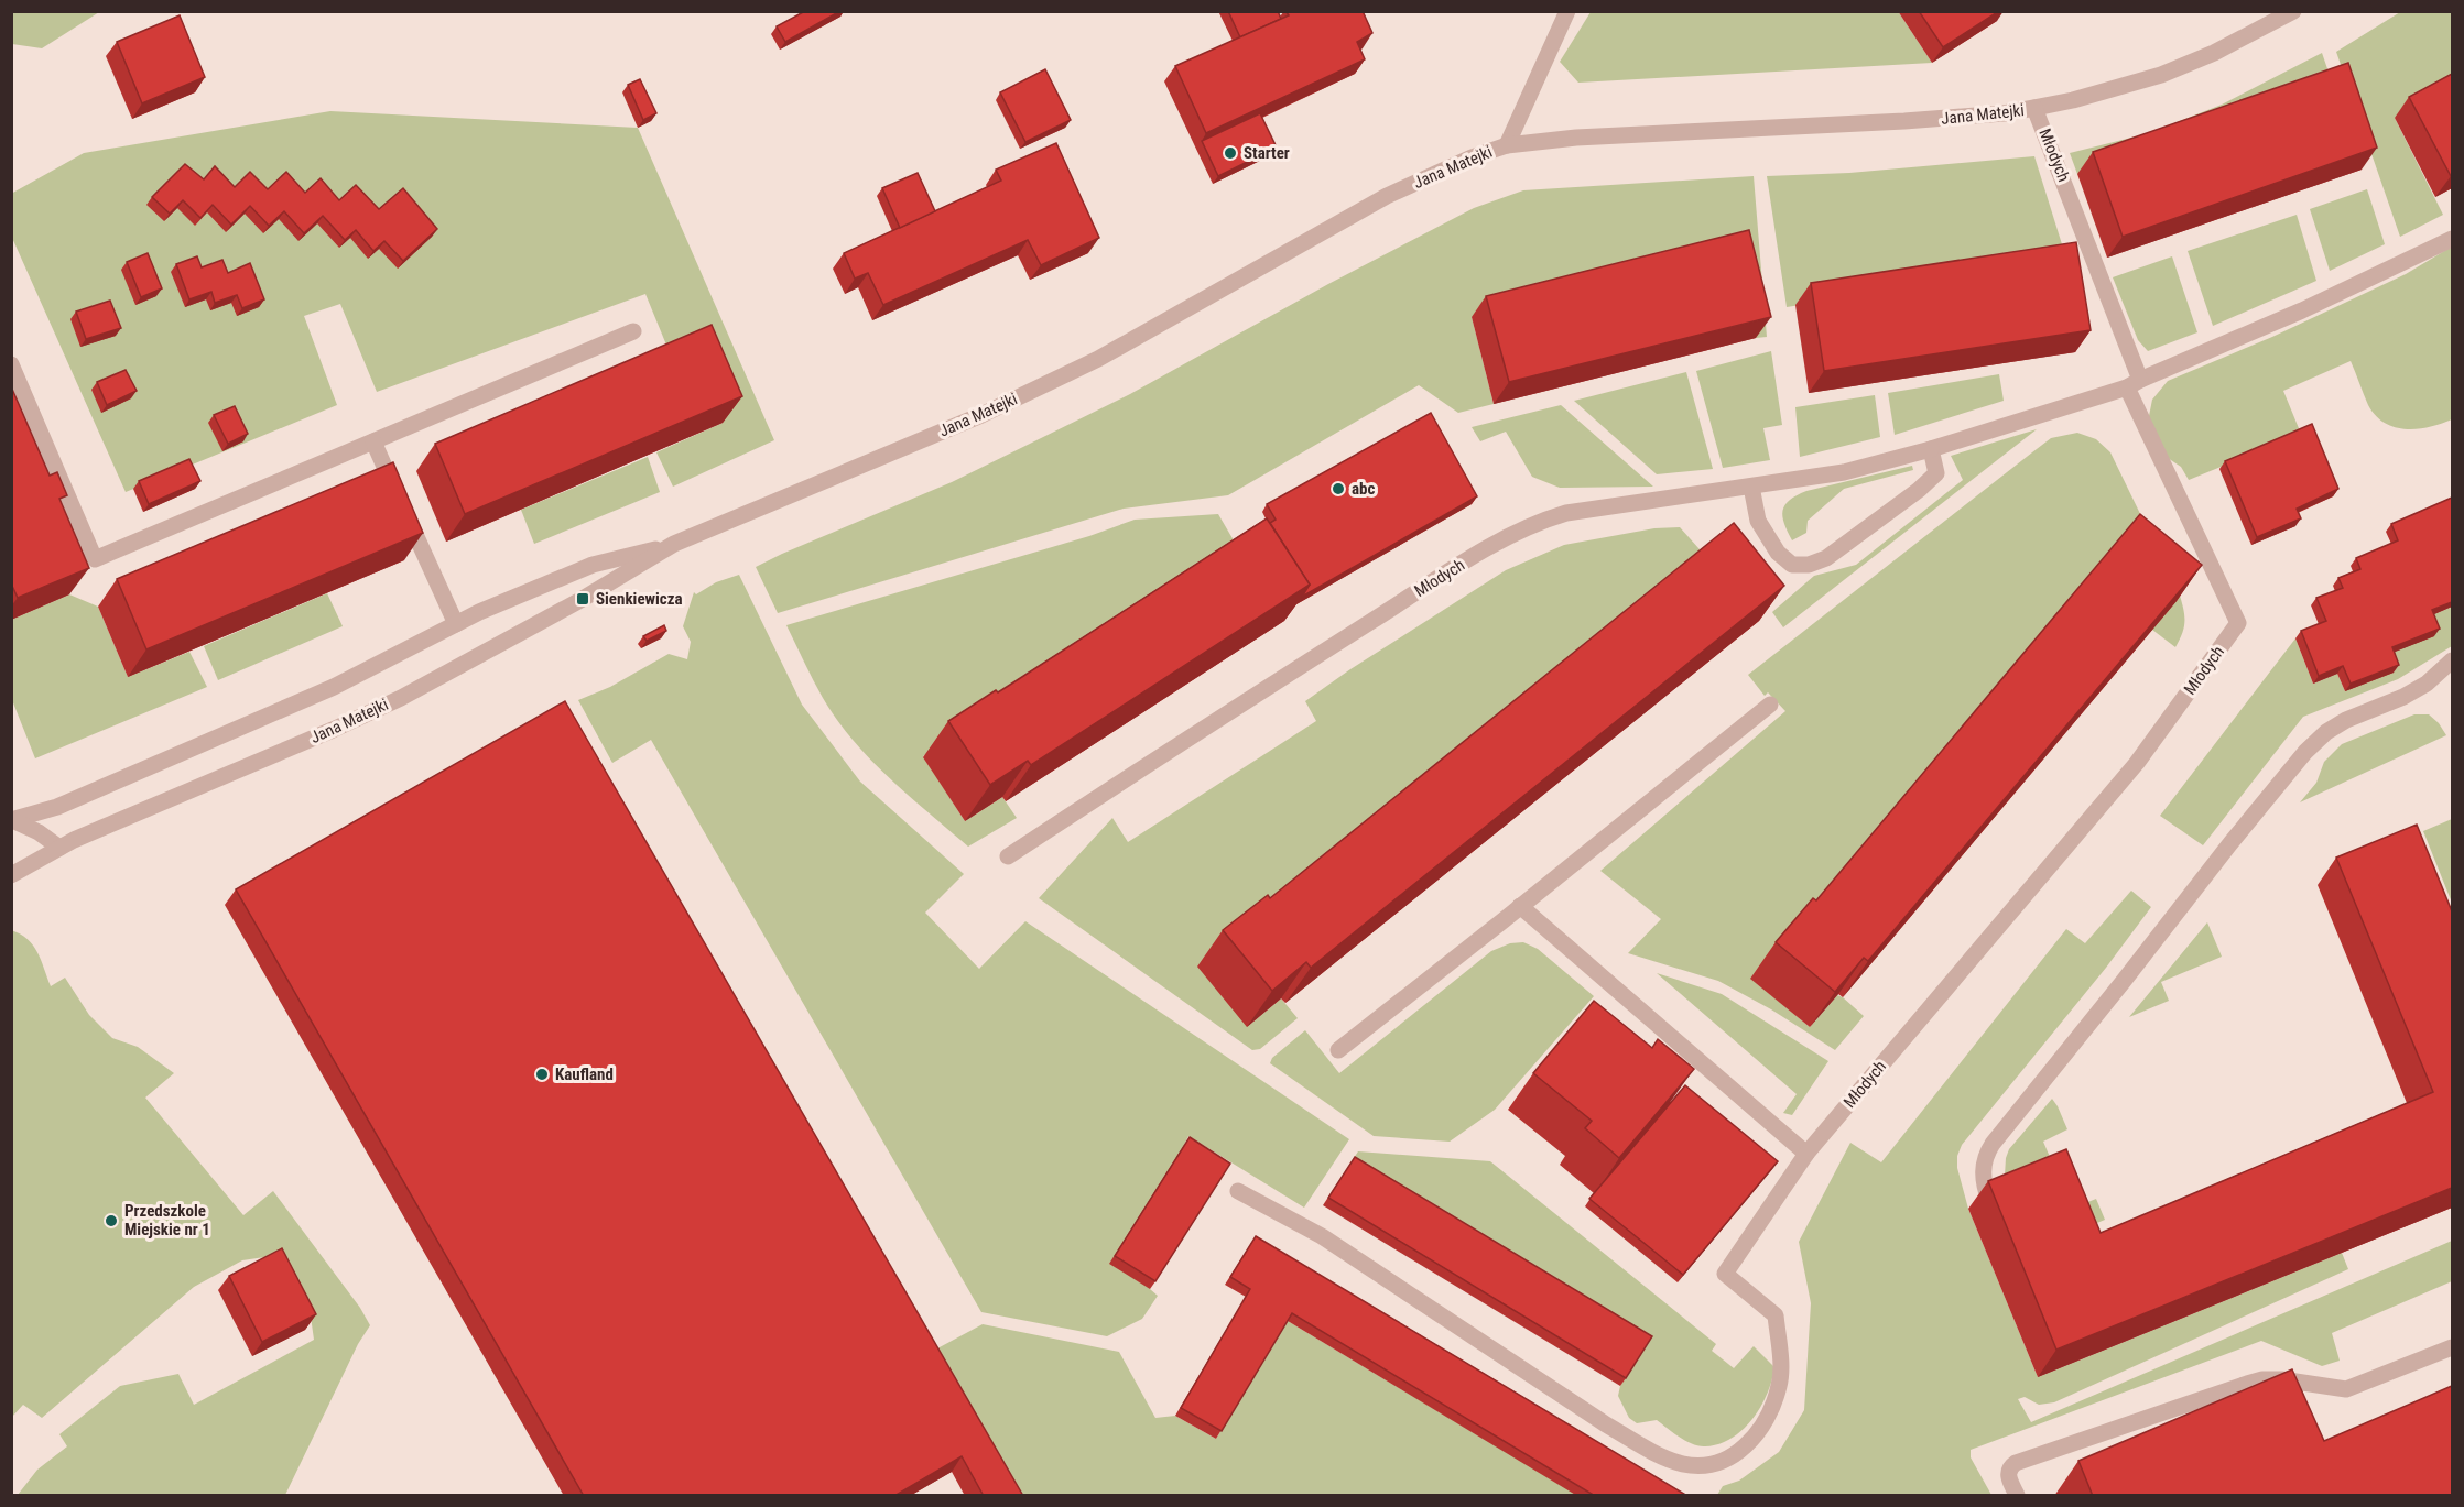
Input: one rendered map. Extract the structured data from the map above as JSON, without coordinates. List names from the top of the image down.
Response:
{
  "streets": {
    "street": ["Jana Matejki", "Młodych"]
  },
  "crossings": [
    ["Jana Matejki", "Młodych"]
  ],
  "places": {
    "other": [
      "Starter",
      "abc",
      "Kaufland",
      "Przedszkole Miejskie nr 1"
    ],
    "transit": ["Sienkiewicza"]
  }
}
